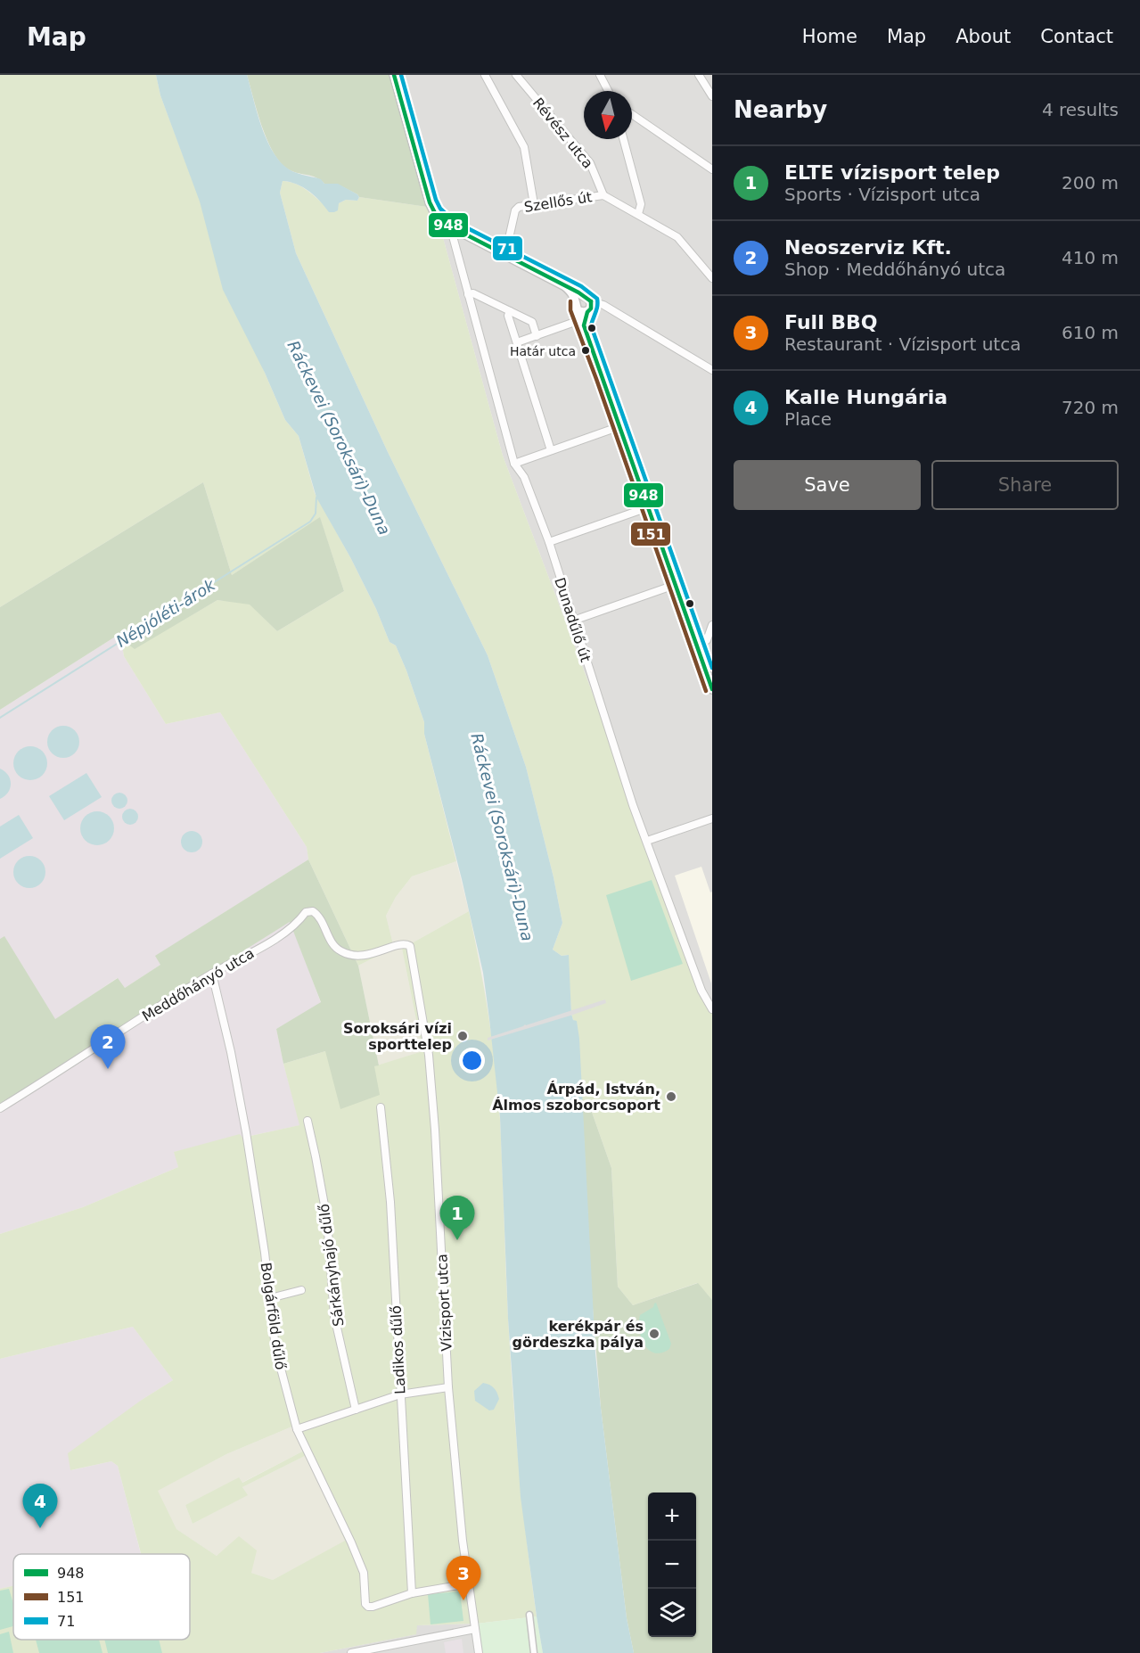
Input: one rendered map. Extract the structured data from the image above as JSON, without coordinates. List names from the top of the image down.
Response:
{
  "streets": {
    "street": [
      "Révész utca",
      "Szellős út",
      "Dunadűlő út",
      "Meddőhányó utca",
      "Sárkányhajó dűlő",
      "Vízisport utca",
      "Bolgárföld dűlő",
      "Ladikos dűlő"
    ]
  },
  "crossings": [
    ["Révész utca", "Szellős út"],
    ["Meddőhányó utca", "Vízisport utca"],
    ["Meddőhányó utca", "Bolgárföld dűlő"],
    ["Vízisport utca", "Bolgárföld dűlő"],
    ["Bolgárföld dűlő", "Ladikos dűlő"]
  ],
  "water": ["Ráckevei (Soroksári)-Duna", "Népjóléti-árok"],
  "places": [
    "Határ utca",
    "Soroksári vízi sporttelep",
    "Árpád, István, Álmos szoborcsoport",
    "kerékpár és gördeszka pálya"
  ],
  "lines": ["transit line 948", "transit line 71", "transit line 151"],
  "legend": ["948", "151", "71"],
  "north": "bottom",
  "page": {
    "header": "Map",
    "nav": [
      "Home",
      "Map",
      "About",
      "Contact"
    ],
    "heading": ["Nearby", "4 results"],
    "list": [
      {
        "mark": "1",
        "name": "ELTE vízisport telep",
        "note": "Sports · Vízisport utca",
        "value": "200 m"
      },
      {
        "mark": "2",
        "name": "Neoszerviz Kft.",
        "note": "Shop · Meddőhányó utca",
        "value": "410 m"
      },
      {
        "mark": "3",
        "name": "Full BBQ",
        "note": "Restaurant · Vízisport utca",
        "value": "610 m"
      },
      {
        "mark": "4",
        "name": "Kalle Hungária",
        "note": "Place",
        "value": "720 m"
      }
    ],
    "buttons": ["Save", "Share"],
    "pins": [
      "2",
      "1",
      "4",
      "3"
    ],
    "map_buttons": ["+", "−"]
  }
}
